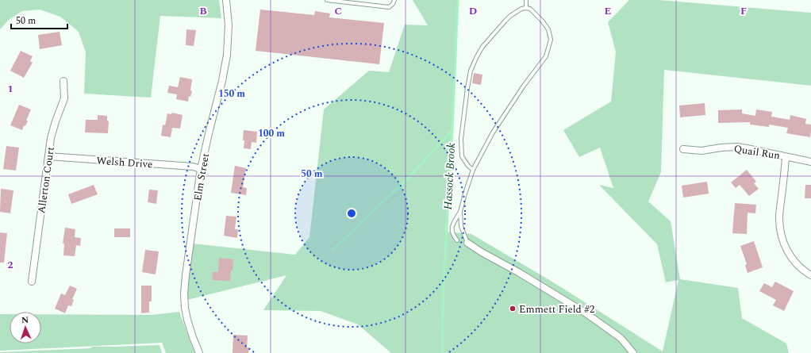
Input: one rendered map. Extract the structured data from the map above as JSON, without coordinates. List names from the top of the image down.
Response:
{
  "streets": {
    "street": [
      "Quail Run",
      "Welsh Drive",
      "Elm Street",
      "Allerton Court"
    ]
  },
  "crossings": [
    ["Welsh Drive", "Elm Street"],
    ["Welsh Drive", "Allerton Court"]
  ],
  "water": ["Hassock Brook"],
  "places": ["Emmett Field #2"],
  "scale_bar": "50 m",
  "north": "top",
  "grid": {
    "columns": [
      "B",
      "C",
      "D",
      "E",
      "F"
    ],
    "rows": ["1", "2"]
  },
  "rings": ["150 m", "100 m", "50 m"]
}
